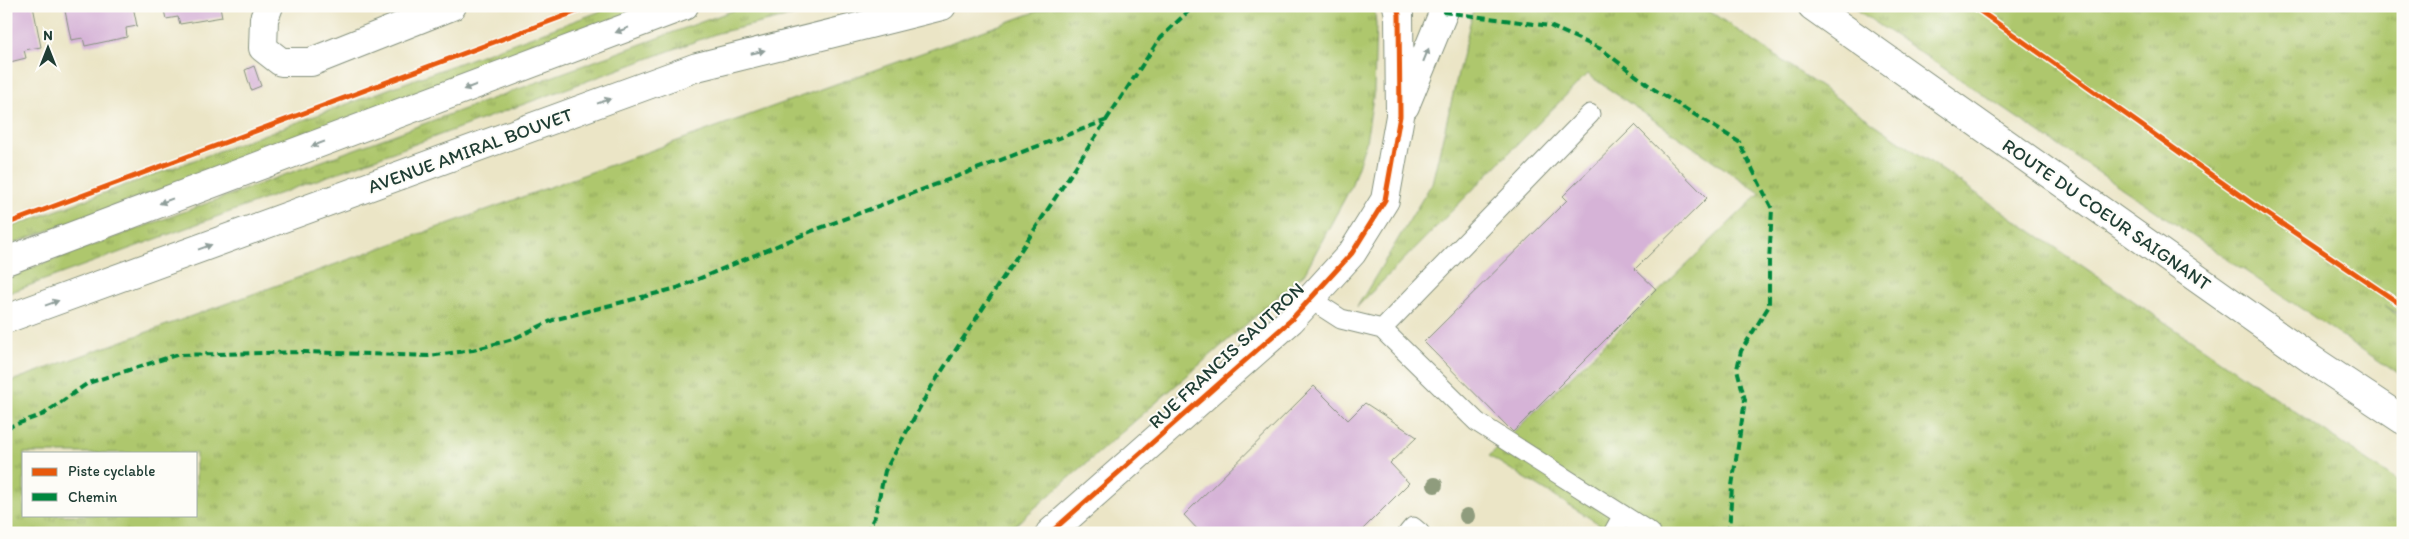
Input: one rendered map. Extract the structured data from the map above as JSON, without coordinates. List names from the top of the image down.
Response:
{
  "streets": {
    "main road": ["AVENUE AMIRAL BOUVET", "ROUTE DU COEUR SAIGNANT", "RUE FRANCIS SAUTRON"]
  },
  "legend": ["Piste cyclable", "Chemin"],
  "north": "top"
}
